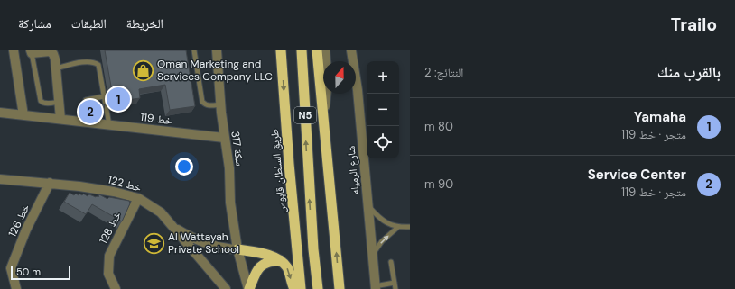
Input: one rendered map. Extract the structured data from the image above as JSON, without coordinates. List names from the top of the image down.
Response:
{
  "streets": {
    "highway": ["N5", "طريق السلطان قابوس"],
    "street": [
      "خط 119",
      "سكة 317",
      "شارع الرميله",
      "خط 122",
      "خط 126",
      "خط 128"
    ]
  },
  "crossings": [
    ["خط 119", "سكة 317"],
    ["خط 122", "خط 126"],
    ["خط 122", "خط 128"]
  ],
  "places": {
    "shop": ["Oman Marketing and Services Company LLC"],
    "school or university": ["Al Wattayah Private School"]
  },
  "scale_bar": "50 m",
  "north": "top",
  "page": {
    "header": "Trailo",
    "nav": ["الخريطة", "الطبقات", "مشاركة"],
    "heading": ["بالقرب منك", "النتائج: 2"],
    "map_buttons": ["+", "−"],
    "pins": ["1", "2"],
    "list": [
      {
        "mark": "1",
        "name": "Yamaha",
        "note": "متجر · خط 119",
        "value": "80 m"
      },
      {
        "mark": "2",
        "name": "Service Center",
        "note": "متجر · خط 119",
        "value": "90 m"
      }
    ],
    "scale": "50 m"
  }
}
